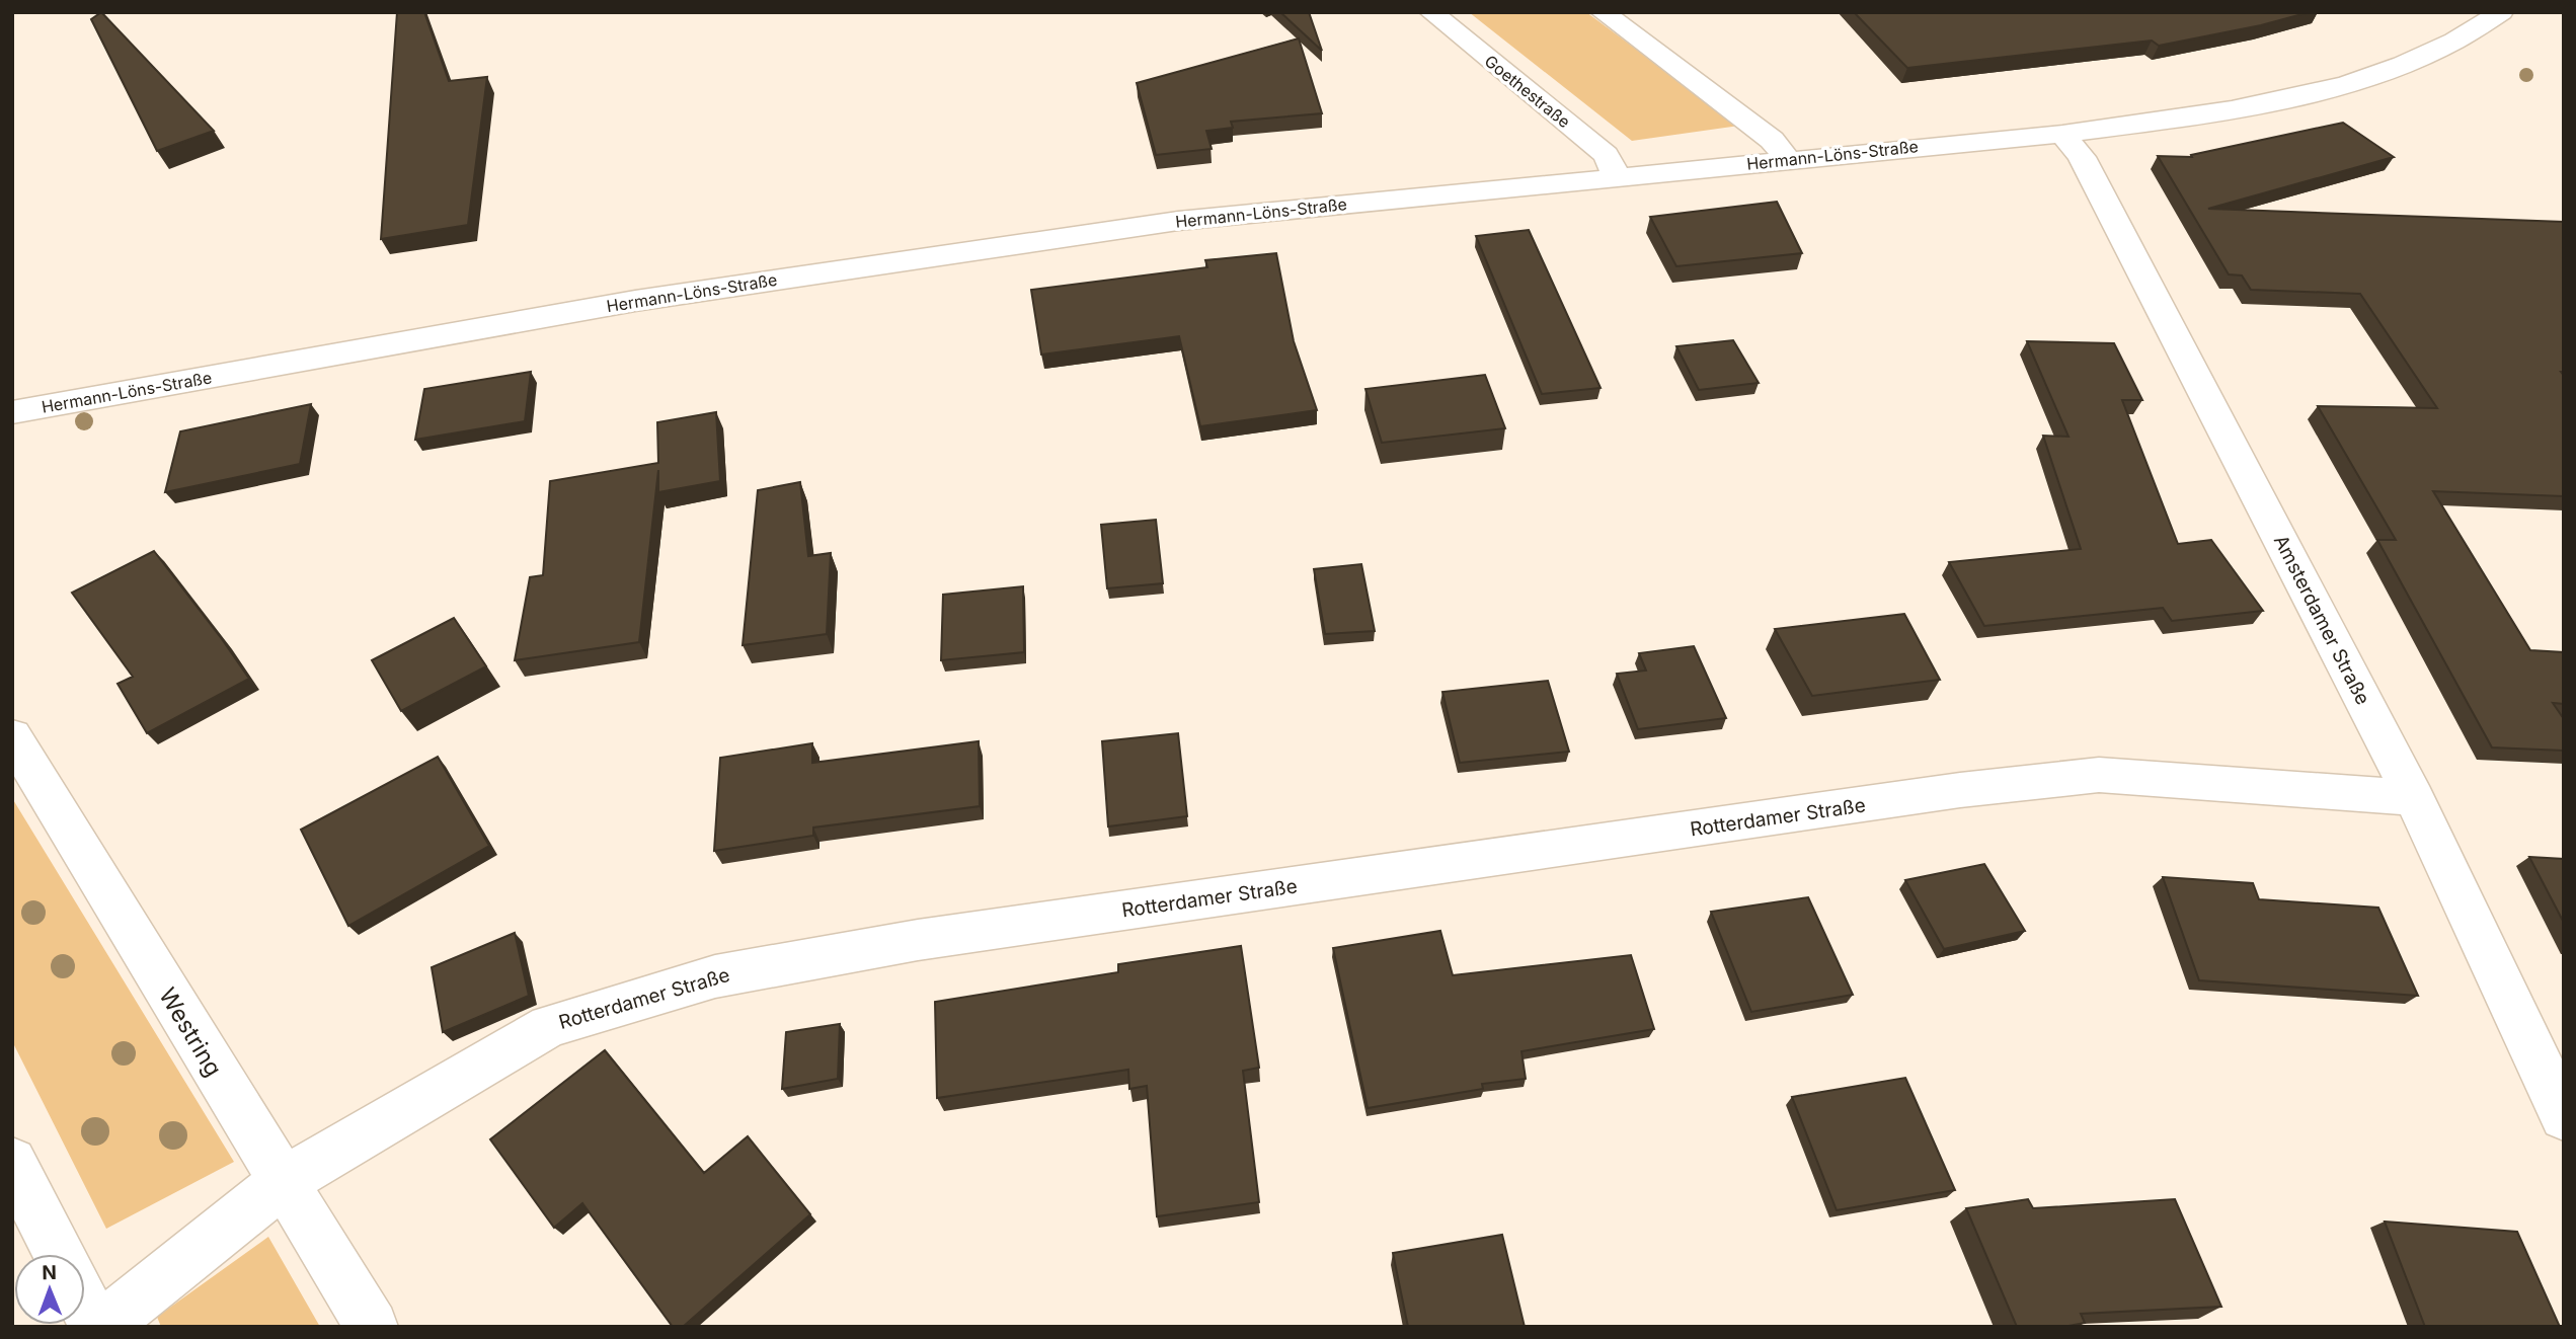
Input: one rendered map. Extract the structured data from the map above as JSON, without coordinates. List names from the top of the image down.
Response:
{
  "streets": {
    "street": [
      "Goethestraße",
      "Hermann-Löns-Straße",
      "Amsterdamer Straße",
      "Rotterdamer Straße",
      "Westring"
    ]
  },
  "crossings": [
    ["Goethestraße", "Hermann-Löns-Straße"],
    ["Hermann-Löns-Straße", "Amsterdamer Straße"],
    ["Amsterdamer Straße", "Rotterdamer Straße"],
    ["Rotterdamer Straße", "Westring"]
  ],
  "north": "top"
}
